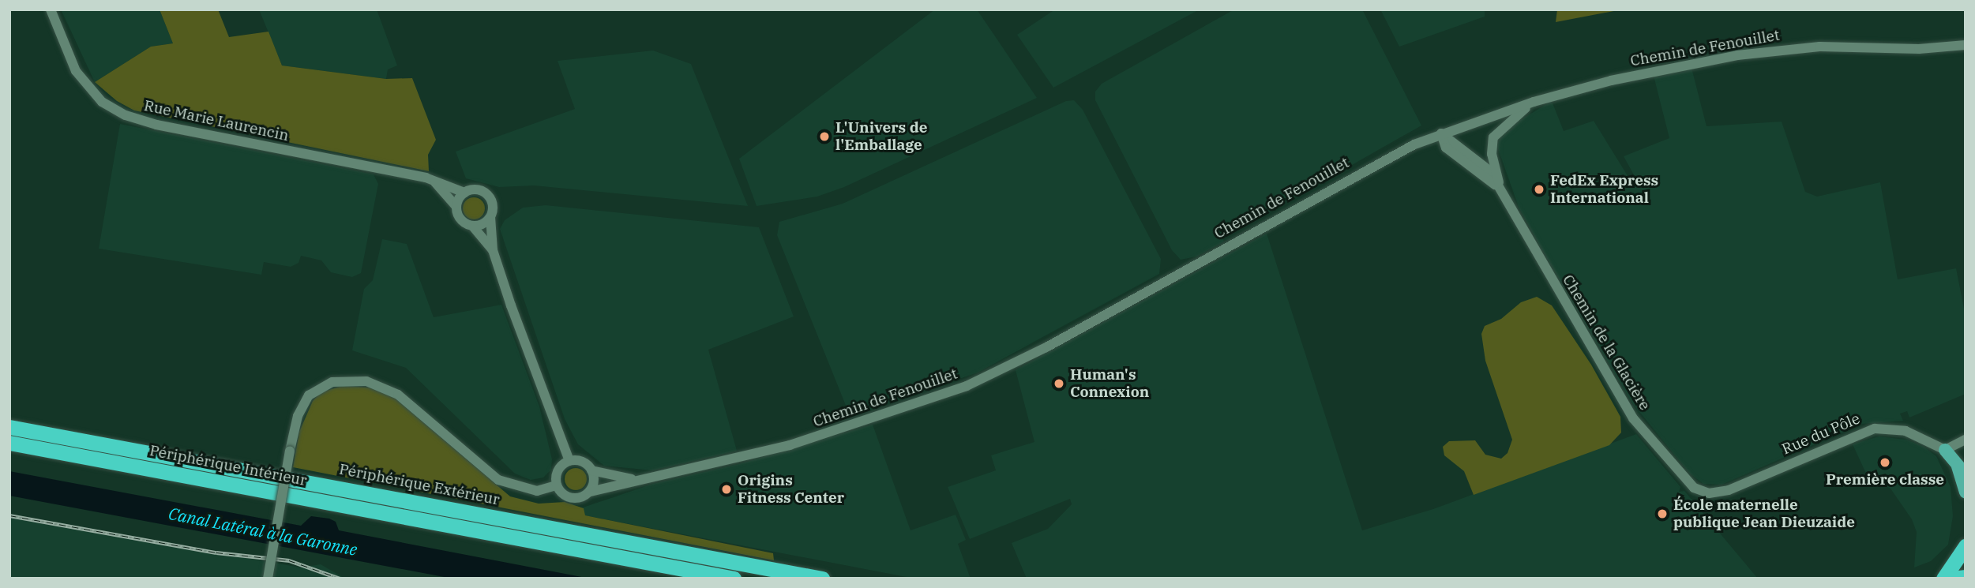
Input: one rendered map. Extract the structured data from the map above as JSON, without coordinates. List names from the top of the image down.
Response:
{
  "streets": {
    "highway": ["Périphérique Intérieur", "Périphérique Extérieur"],
    "street": [
      "Chemin de Fenouillet",
      "Rue Marie Laurencin",
      "Chemin de la Glacière",
      "Rue du Pôle"
    ]
  },
  "crossings": [
    ["Chemin de Fenouillet", "Chemin de la Glacière"],
    ["Chemin de la Glacière", "Rue du Pôle"]
  ],
  "water": ["Canal Latéral à la Garonne"],
  "places": [
    "L'Univers de l'Emballage",
    "FedEx Express International",
    "Human's Connexion",
    "Première classe",
    "Origins Fitness Center",
    "École maternelle publique Jean Dieuzaide"
  ]
}
